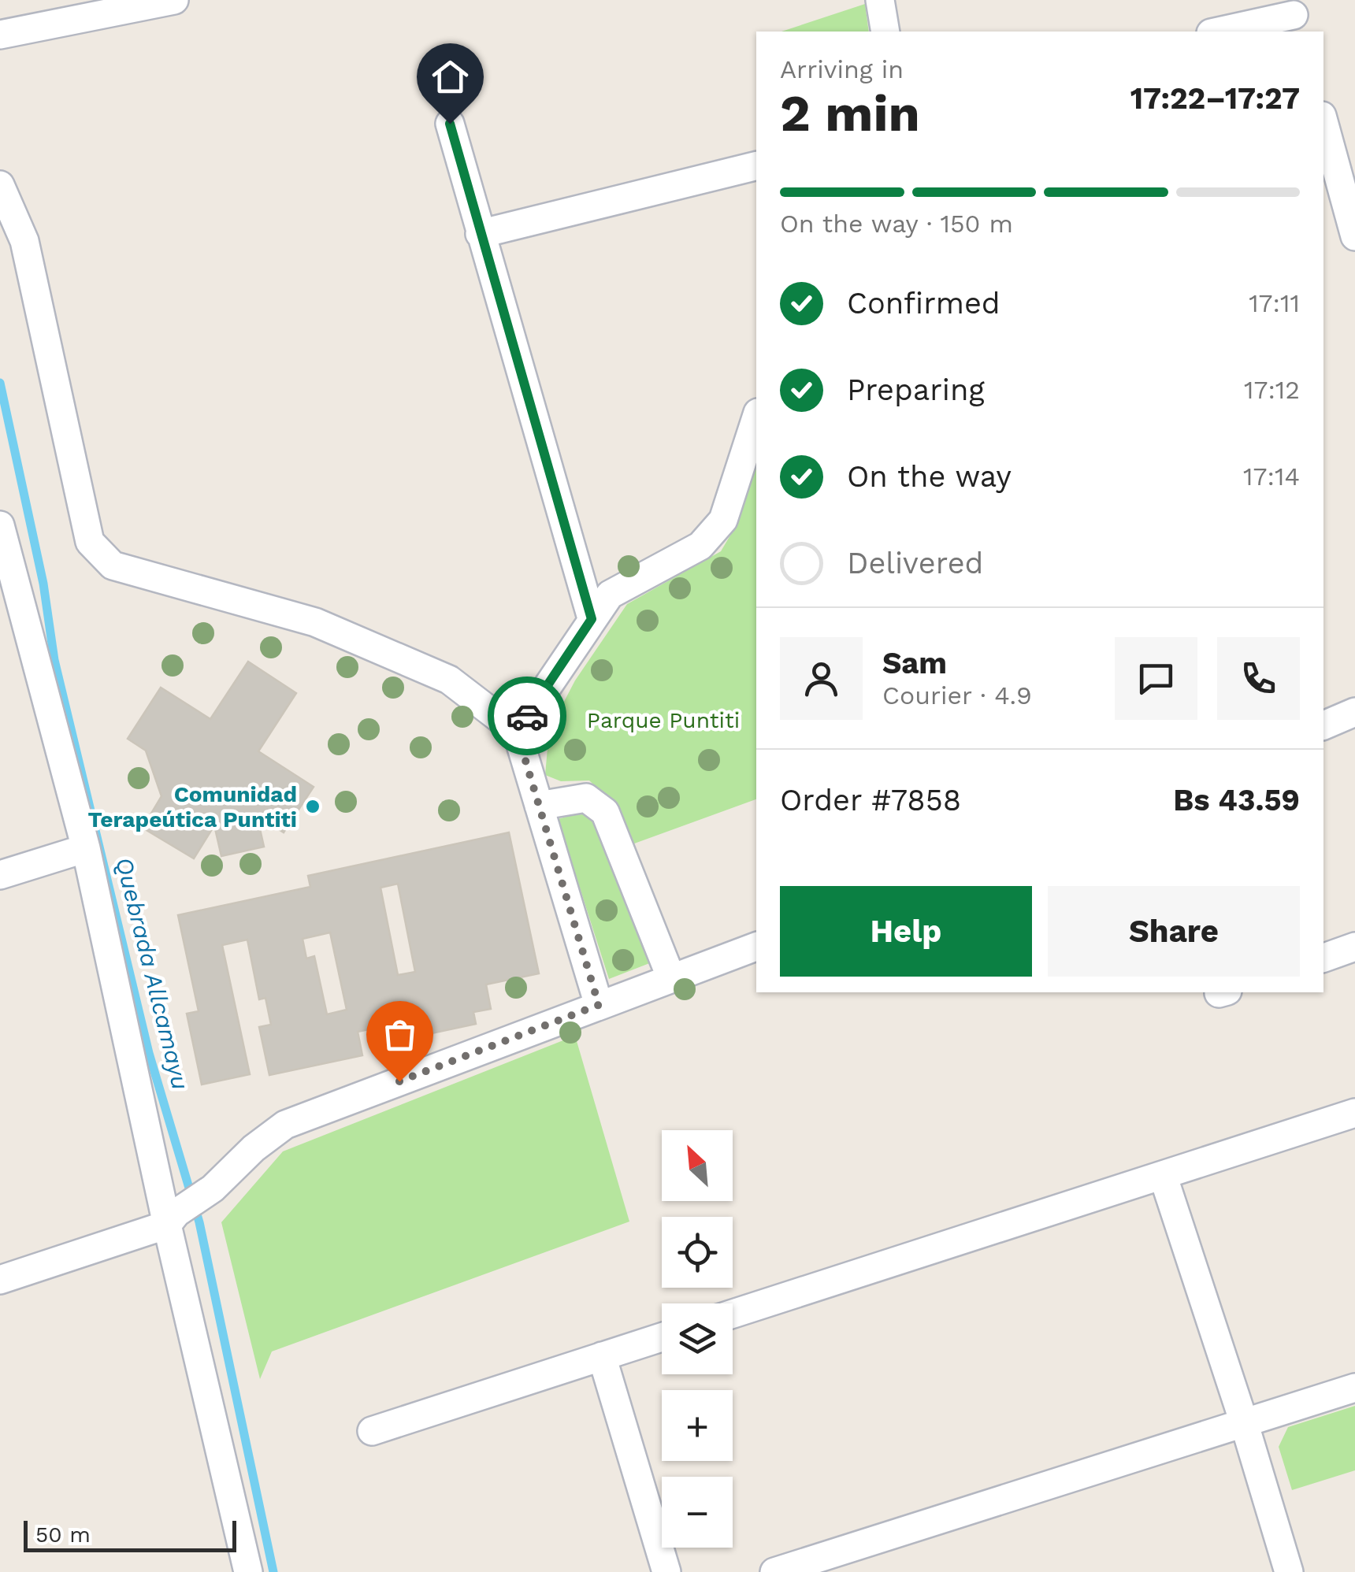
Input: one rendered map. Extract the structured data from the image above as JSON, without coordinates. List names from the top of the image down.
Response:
{
  "water": ["Quebrada Allcamayu"],
  "parks": ["Parque Puntiti"],
  "places": ["Comunidad Terapeútica Puntiti"],
  "scale_bar": "50 m",
  "north": "top left",
  "page": {
    "heading": ["2 min", "Arriving in", "17:22–17:27"],
    "panel": [
      "Sam",
      "Courier · 4.9",
      "Order #7858",
      "Bs 43.59"
    ],
    "bar": "On the way · 150 m",
    "list": [
      ["Confirmed", "17:11"],
      ["Preparing", "17:12"],
      ["On the way", "17:14"],
      "Delivered"
    ],
    "buttons": ["Help", "Share"],
    "map_buttons": ["+", "−"],
    "scale": "50 m"
  }
}
